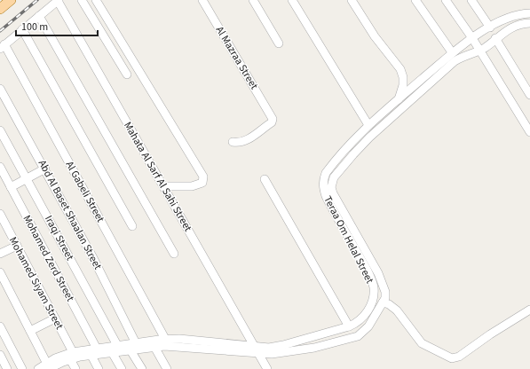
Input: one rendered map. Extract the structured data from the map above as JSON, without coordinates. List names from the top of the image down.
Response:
{
  "streets": {
    "street": [
      "Al Mazraa Street",
      "Mahata Al Sarf Al Sahi Street",
      "Al Gabeli Street",
      "Abd Al Baset Shaalan Street",
      "Iraqi Street",
      "Teraa Om Helal Street",
      "Mohamed Zerd Street",
      "Mohamed Siyam Street"
    ]
  },
  "crossings": [
    ["Mahata Al Sarf Al Sahi Street", "Teraa Om Helal Street"],
    ["Al Gabeli Street", "Teraa Om Helal Street"],
    ["Abd Al Baset Shaalan Street", "Teraa Om Helal Street"],
    ["Iraqi Street", "Teraa Om Helal Street"],
    ["Teraa Om Helal Street", "Mohamed Zerd Street"],
    ["Teraa Om Helal Street", "Mohamed Siyam Street"]
  ],
  "scale_bar": "100 m"
}
